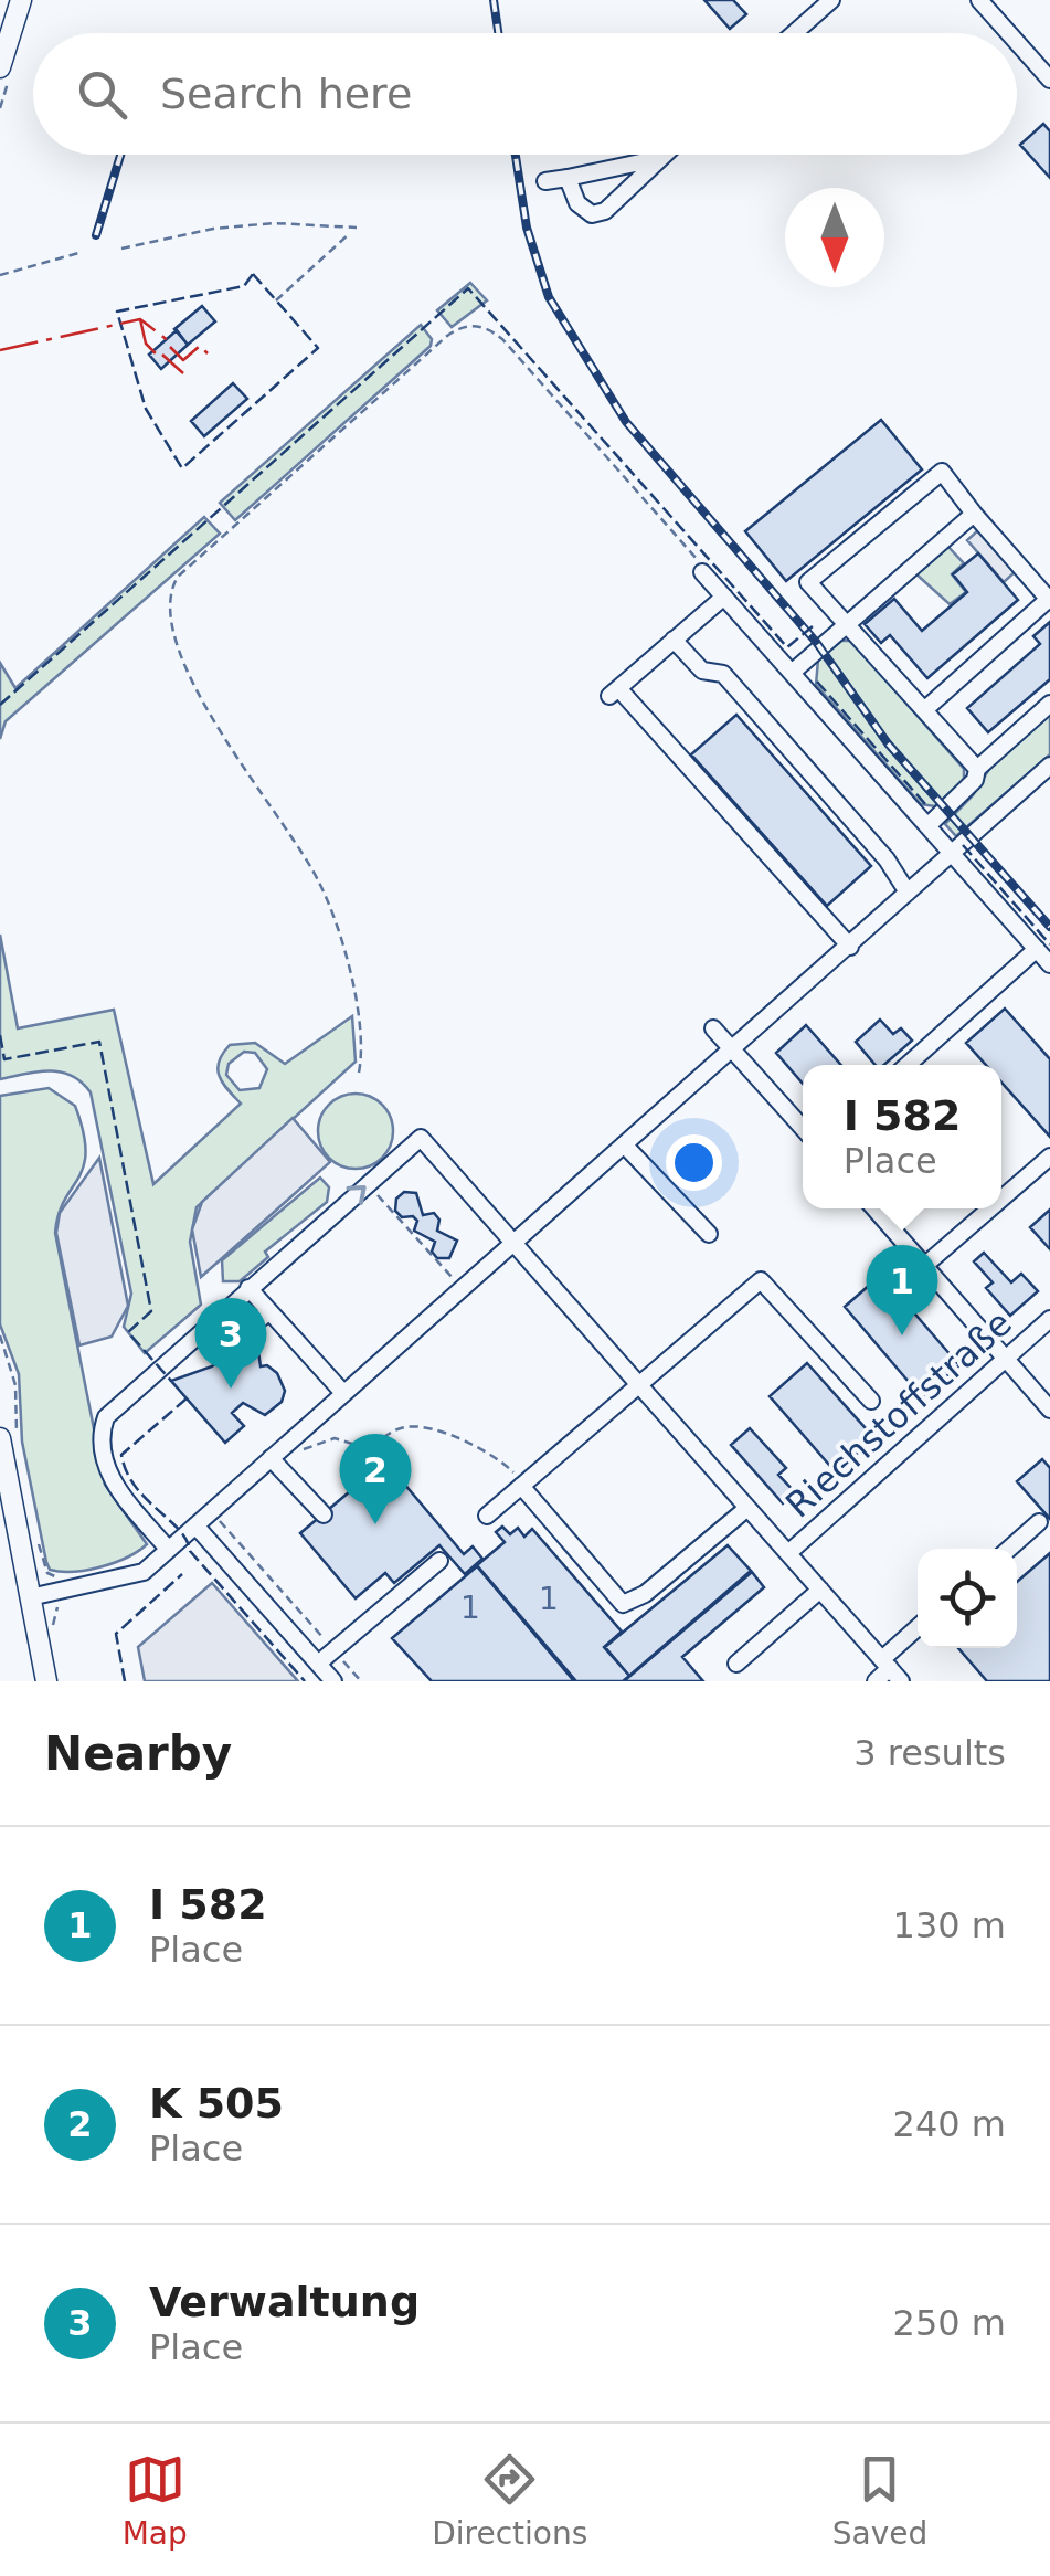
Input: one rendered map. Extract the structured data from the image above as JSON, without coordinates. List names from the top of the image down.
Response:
{
  "streets": {
    "street": ["Riechstoffstraße"]
  },
  "house_numbers": ["1", "1"],
  "north": "bottom",
  "page": {
    "search": "Search here",
    "popup": ["I 582", "Place"],
    "pins": ["1", "3", "2"],
    "heading": ["Nearby", "3 results"],
    "list": [
      {
        "mark": "1",
        "name": "I 582",
        "note": "Place",
        "value": "130 m"
      },
      {
        "mark": "2",
        "name": "K 505",
        "note": "Place",
        "value": "240 m"
      },
      {
        "mark": "3",
        "name": "Verwaltung",
        "note": "Place",
        "value": "250 m"
      }
    ],
    "nav": ["Map", "Directions", "Saved"]
  }
}
